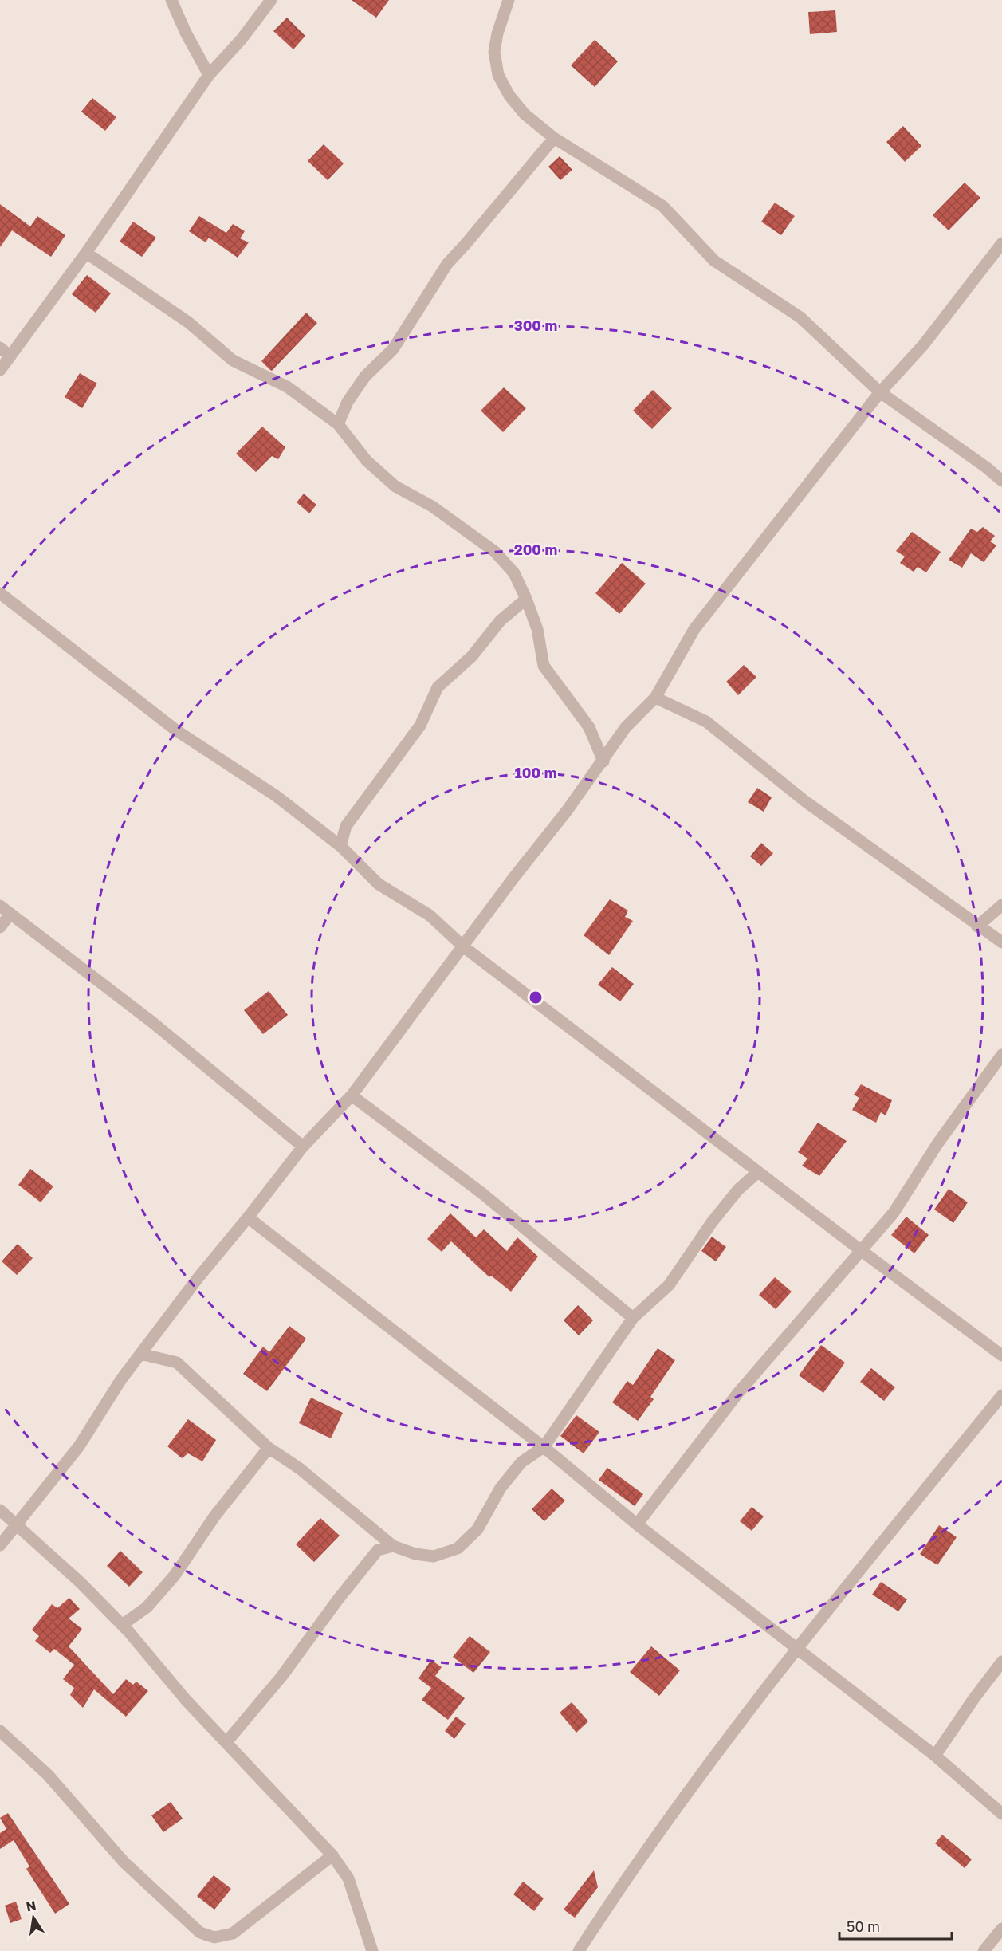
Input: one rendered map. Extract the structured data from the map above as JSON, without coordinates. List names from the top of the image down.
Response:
{
  "scale_bar": "50 m",
  "north": "top",
  "rings": ["300 m", "200 m", "100 m"]
}
